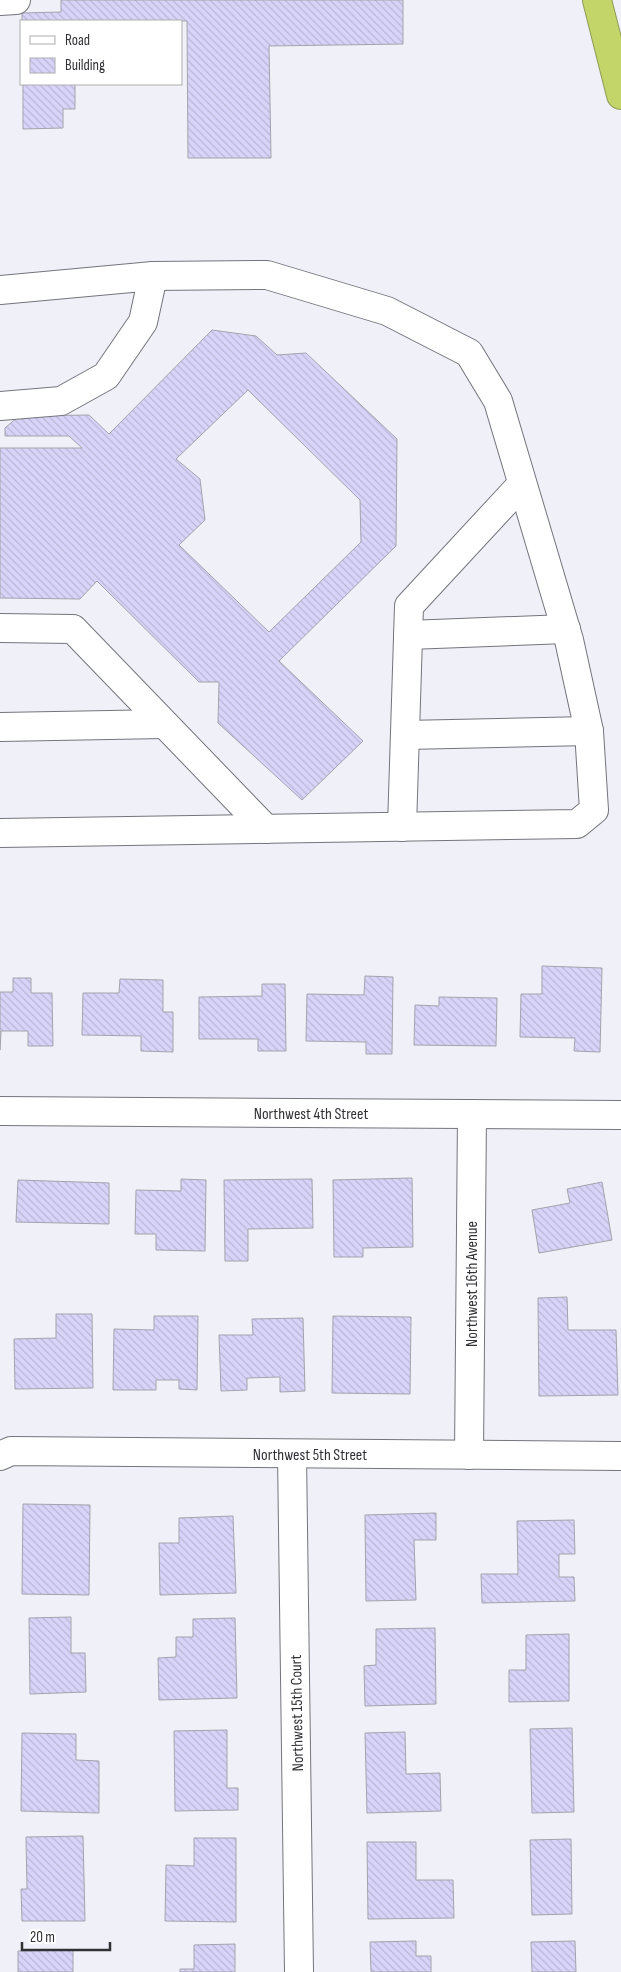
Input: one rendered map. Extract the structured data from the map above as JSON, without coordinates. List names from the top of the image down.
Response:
{
  "streets": {
    "street": [
      "Northwest 4th Street",
      "Northwest 16th Avenue",
      "Northwest 5th Street",
      "Northwest 15th Court"
    ]
  },
  "crossings": [
    ["Northwest 4th Street", "Northwest 16th Avenue"],
    ["Northwest 16th Avenue", "Northwest 5th Street"],
    ["Northwest 5th Street", "Northwest 15th Court"]
  ],
  "legend": ["Road", "Building"],
  "scale_bar": "20 m"
}
